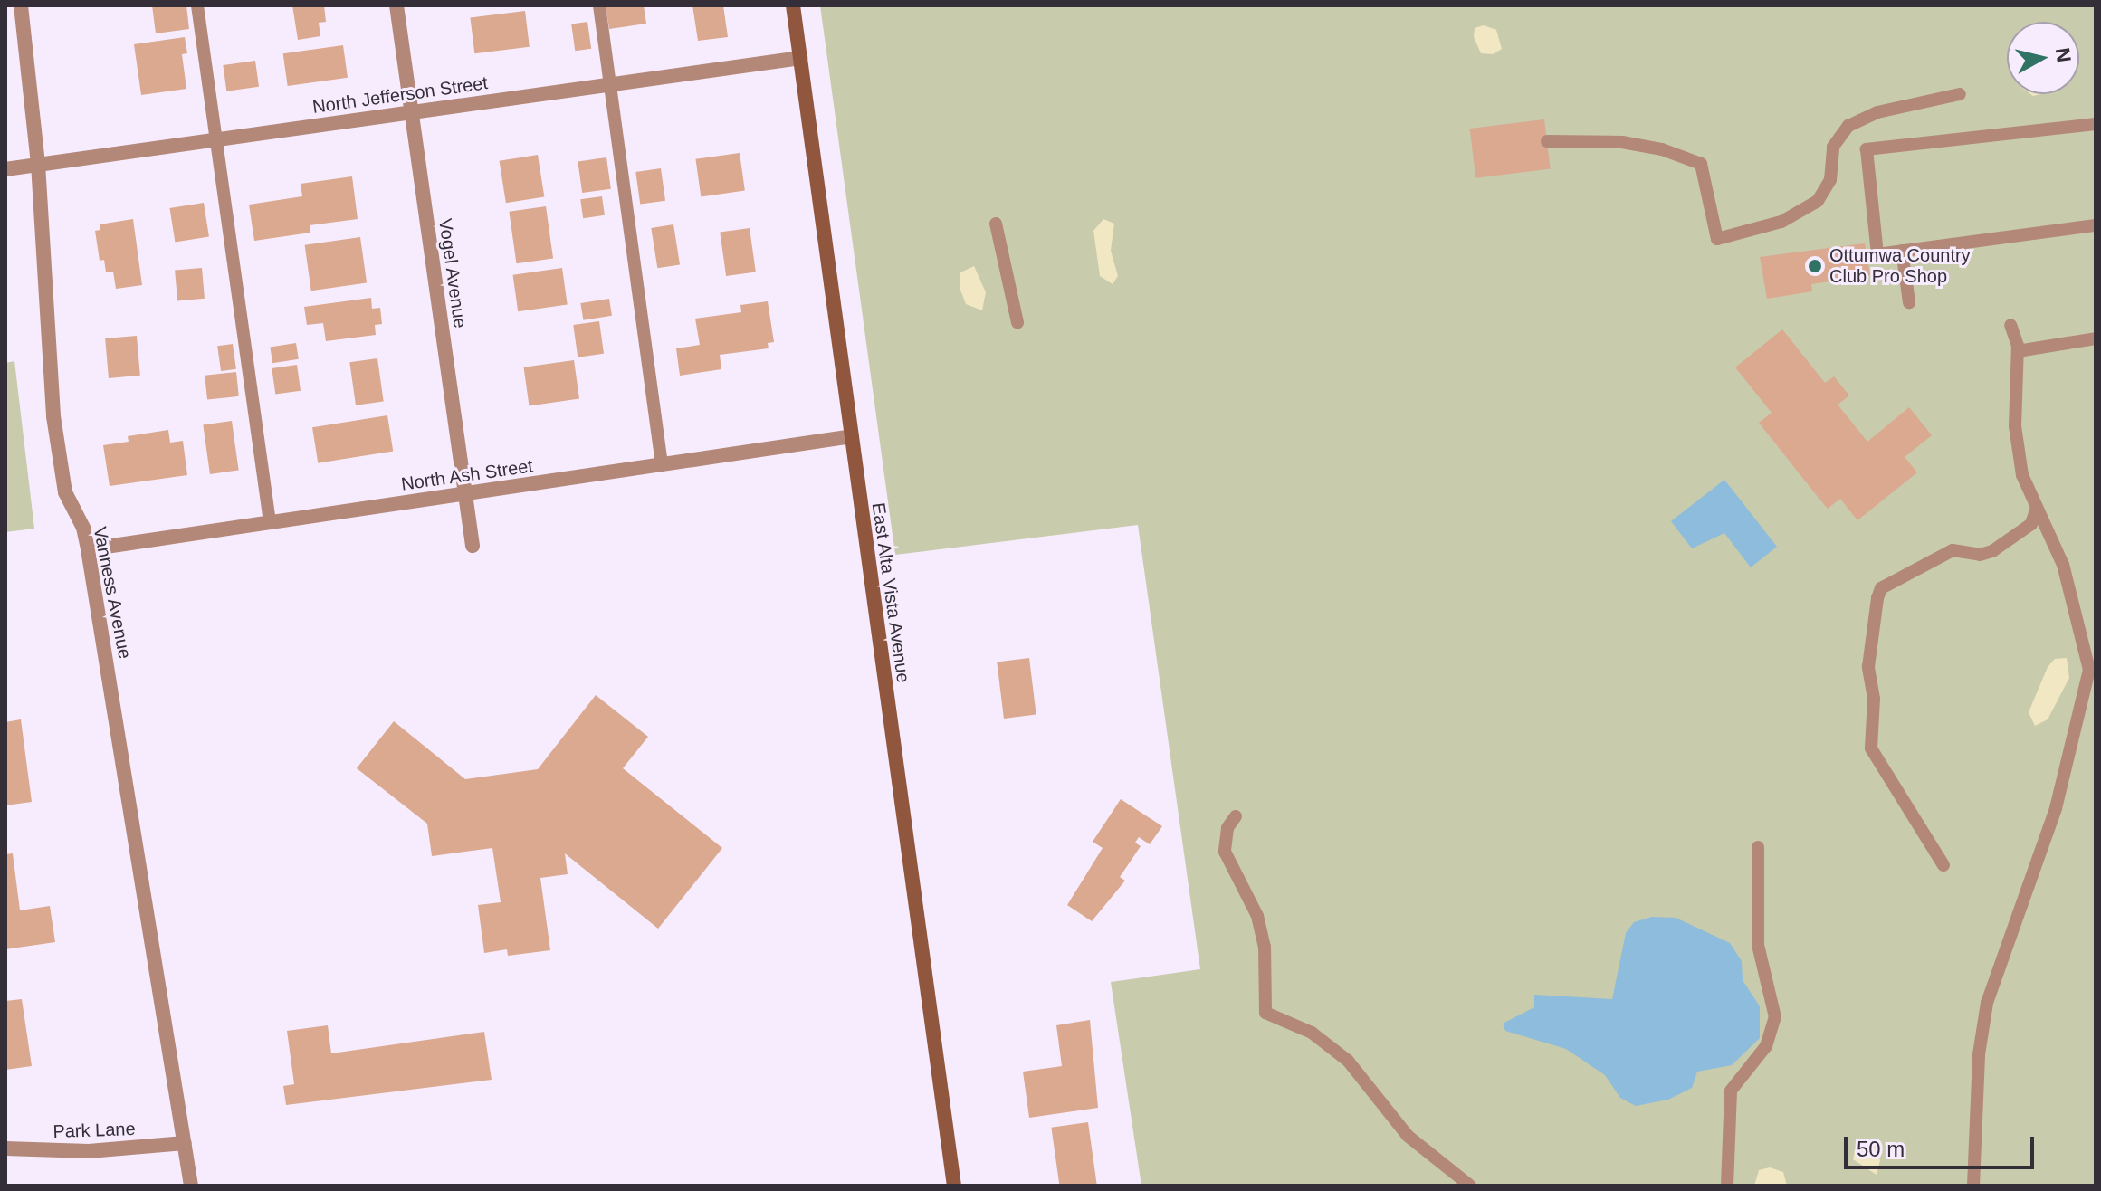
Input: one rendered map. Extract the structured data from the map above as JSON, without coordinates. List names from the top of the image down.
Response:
{
  "streets": {
    "main road": ["East Alta Vista Avenue"],
    "street": [
      "North Jefferson Street",
      "Vogel Avenue",
      "North Ash Street",
      "Vanness Avenue",
      "Park Lane"
    ]
  },
  "crossings": [
    ["North Jefferson Street", "Vogel Avenue"],
    ["North Jefferson Street", "Vanness Avenue"],
    ["North Jefferson Street", "East Alta Vista Avenue"],
    ["Vogel Avenue", "North Ash Street"],
    ["North Ash Street", "Vanness Avenue"],
    ["North Ash Street", "East Alta Vista Avenue"],
    ["Vanness Avenue", "Park Lane"]
  ],
  "places": ["Ottumwa Country Club Pro Shop"],
  "scale_bar": "50 m",
  "north": "right"
}
